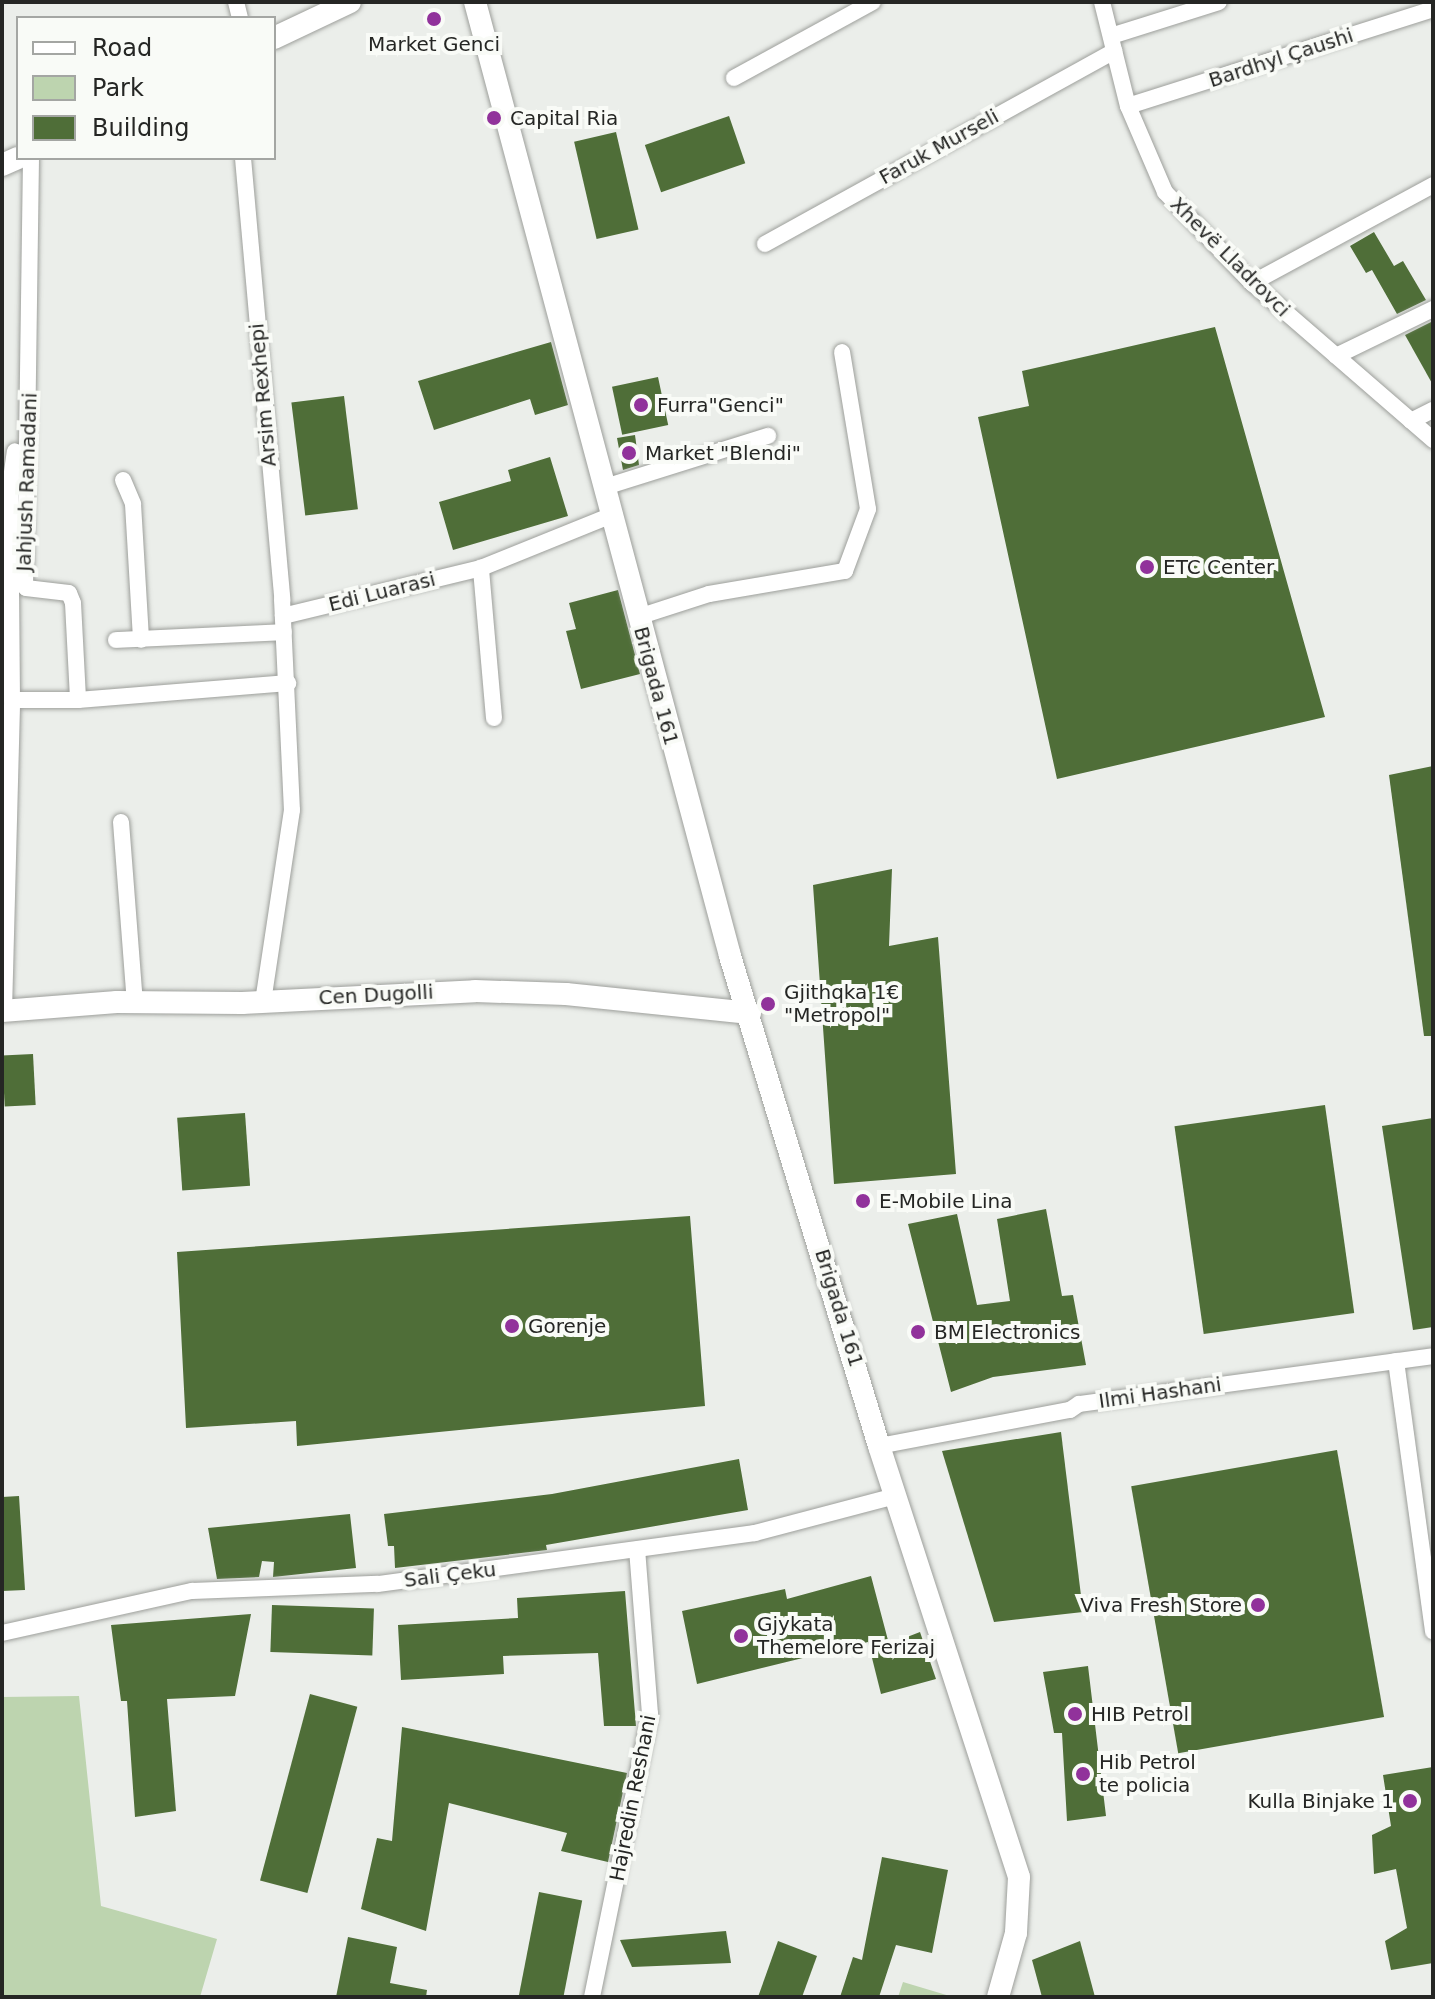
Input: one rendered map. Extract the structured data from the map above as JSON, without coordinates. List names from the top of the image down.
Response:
{
  "streets": {
    "street": [
      "Bardhyl Çaushi",
      "Faruk Murseli",
      "Xhevë Lladrovci",
      "Arsim Rexhepi",
      "Jahjush Ramadani",
      "Edi Luarasi",
      "Brigada 161",
      "Cen Dugolli",
      "Ilmi Hashani",
      "Sali Çeku",
      "Hajredin Reshani"
    ]
  },
  "crossings": [
    ["Bardhyl Çaushi", "Xhevë Lladrovci"],
    ["Faruk Murseli", "Xhevë Lladrovci"],
    ["Arsim Rexhepi", "Edi Luarasi"],
    ["Arsim Rexhepi", "Cen Dugolli"],
    ["Edi Luarasi", "Brigada 161"],
    ["Brigada 161", "Cen Dugolli"],
    ["Brigada 161", "Ilmi Hashani"],
    ["Brigada 161", "Sali Çeku"],
    ["Sali Çeku", "Hajredin Reshani"]
  ],
  "places": [
    "Market Genci",
    "Capital Ria",
    "Furra\"Genci\"",
    "Market \"Blendi\"",
    "ETC Center",
    "Gjithqka 1€ \"Metropol\"",
    "E-Mobile Lina",
    "Gorenje",
    "BM Electronics",
    "Viva Fresh Store",
    "Gjykata Themelore Ferizaj",
    "HIB Petrol",
    "Hib Petrol te policia",
    "Kulla Binjake 1"
  ],
  "legend": ["Road", "Park", "Building"]
}
